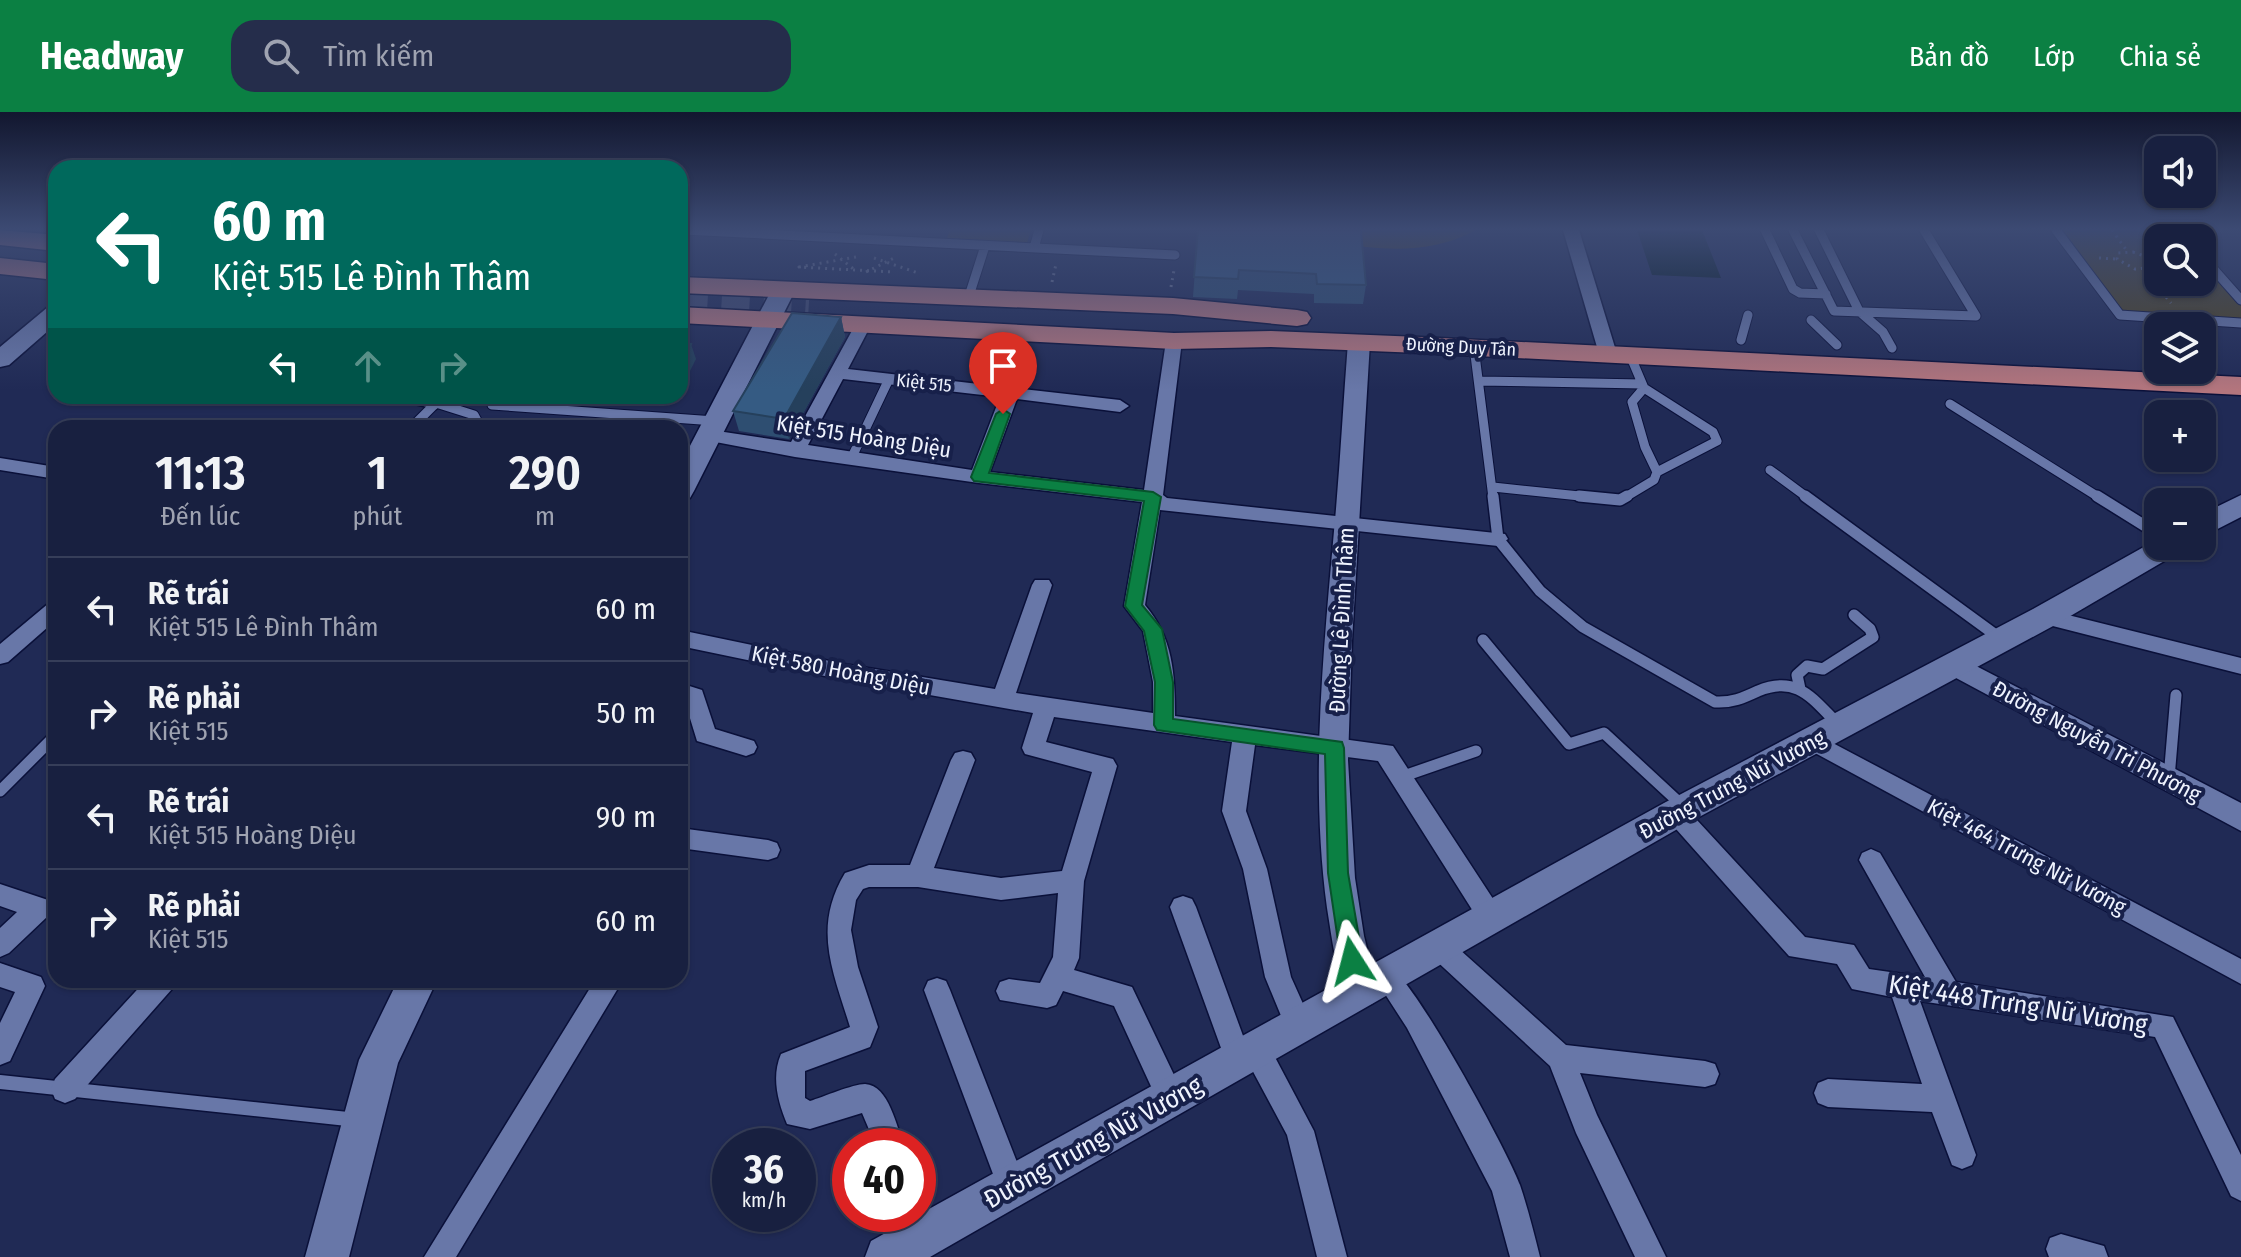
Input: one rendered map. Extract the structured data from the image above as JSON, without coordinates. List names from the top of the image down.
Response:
{
  "streets": {
    "main road": ["Đường Duy Tân", "Đường Trưng Nữ Vương"],
    "street": [
      "Kiệt 515",
      "Kiệt 515 Hoàng Diệu",
      "Đường Lê Đình Thâm",
      "Kiệt 580 Hoàng Diệu",
      "Đường Nguyễn Tri Phương",
      "Kiệt 464 Trưng Nữ Vương",
      "Kiệt 448 Trưng Nữ Vương"
    ]
  },
  "crossings": [
    ["Đường Duy Tân", "Đường Lê Đình Thâm"],
    ["Kiệt 515 Hoàng Diệu", "Đường Lê Đình Thâm"],
    ["Đường Lê Đình Thâm", "Kiệt 580 Hoàng Diệu"],
    ["Đường Lê Đình Thâm", "Đường Trưng Nữ Vương"],
    ["Đường Nguyễn Tri Phương", "Đường Trưng Nữ Vương"],
    ["Đường Trưng Nữ Vương", "Kiệt 464 Trưng Nữ Vương"],
    ["Đường Trưng Nữ Vương", "Kiệt 448 Trưng Nữ Vương"]
  ],
  "page": {
    "header": "Headway",
    "search": "Tìm kiếm",
    "nav": ["Bản đồ", "Lớp", "Chia sẻ"],
    "map_buttons": ["+", "−"],
    "turn": ["60 m", "Kiệt 515 Lê Đình Thâm"],
    "eta": [
      "11:13",
      "Đến lúc",
      "1",
      "phút",
      "290",
      "m"
    ],
    "list": [
      {
        "name": "Rẽ trái",
        "note": "Kiệt 515 Lê Đình Thâm",
        "value": "60 m"
      },
      {
        "name": "Rẽ phải",
        "note": "Kiệt 515",
        "value": "50 m"
      },
      {
        "name": "Rẽ trái",
        "note": "Kiệt 515 Hoàng Diệu",
        "value": "90 m"
      },
      {
        "name": "Rẽ phải",
        "note": "Kiệt 515",
        "value": "60 m"
      }
    ],
    "speed": "36 km/h",
    "limit": "40"
  }
}
